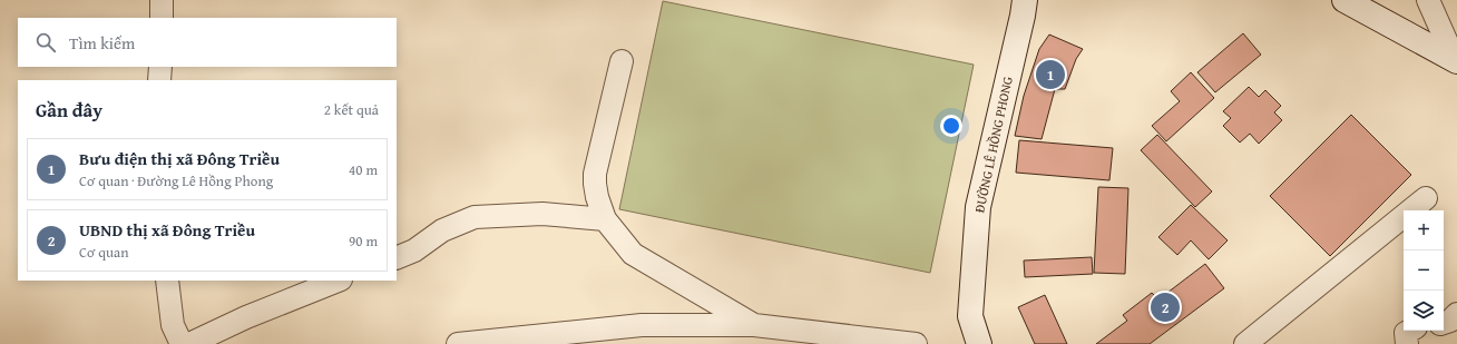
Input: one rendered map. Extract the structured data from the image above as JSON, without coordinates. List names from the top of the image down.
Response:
{
  "streets": {
    "street": ["ĐƯỜNG LÊ HỒNG PHONG"]
  },
  "page": {
    "search": "Tìm kiếm",
    "pins": ["1", "2"],
    "heading": ["Gần đây", "2 kết quả"],
    "list": [
      {
        "mark": "1",
        "name": "Bưu điện thị xã Đông Triều",
        "note": "Cơ quan · Đường Lê Hồng Phong",
        "value": "40 m"
      },
      {
        "mark": "2",
        "name": "UBND thị xã Đông Triều",
        "note": "Cơ quan",
        "value": "90 m"
      }
    ],
    "map_buttons": ["+", "−"]
  }
}
